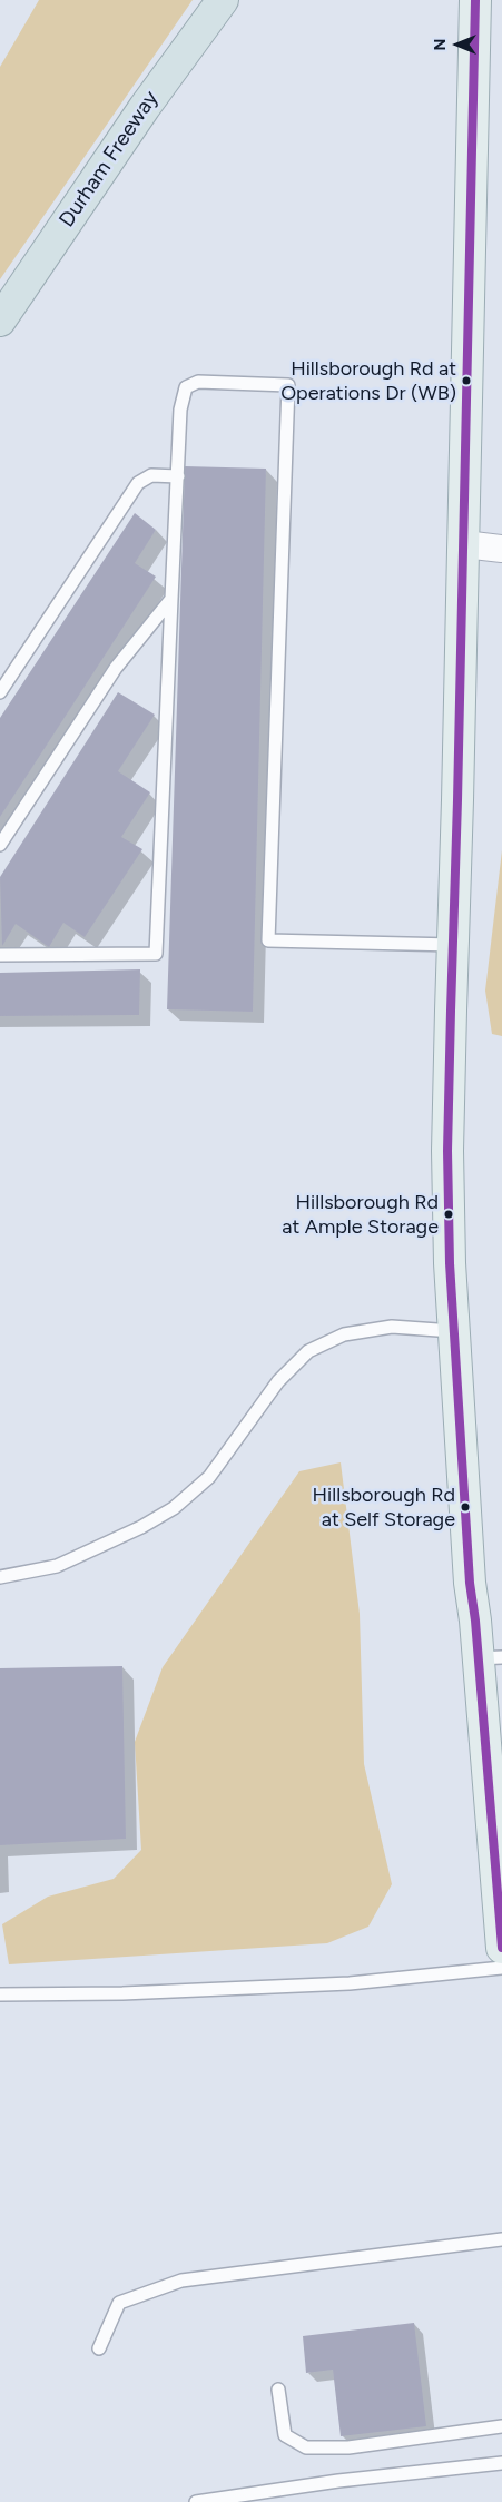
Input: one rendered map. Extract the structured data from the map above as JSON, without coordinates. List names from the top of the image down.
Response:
{
  "streets": {
    "highway": ["Durham Freeway"]
  },
  "places": ["Hillsborough Rd at Operations Dr (WB)", "Hillsborough Rd at Ample Storage", "Hillsborough Rd at Self Storage"],
  "north": "left"
}
